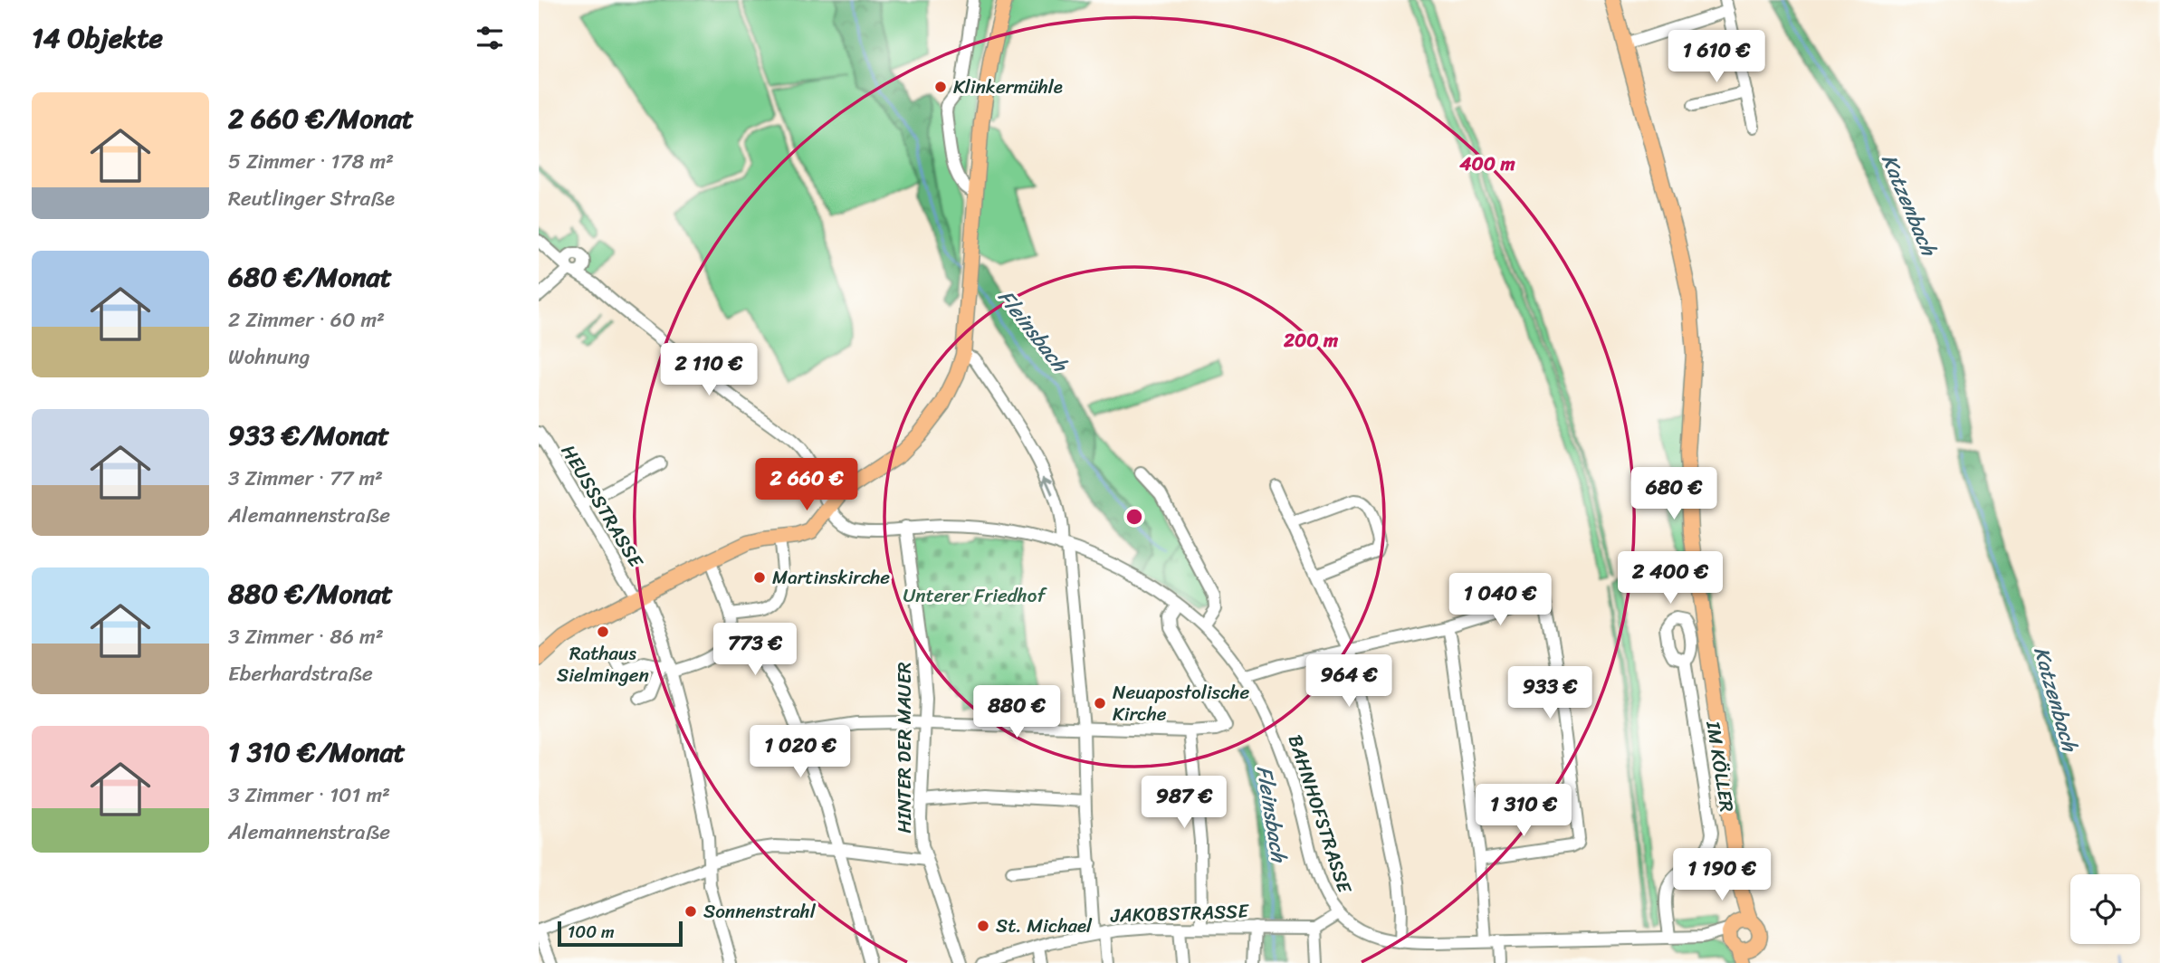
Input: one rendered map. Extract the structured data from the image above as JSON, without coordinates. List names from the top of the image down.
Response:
{
  "streets": {
    "street": [
      "HEUSSSTRASSE",
      "HINTER DER MAUER",
      "IM KÖLLER",
      "BAHNHOFSTRASSE",
      "JAKOBSTRASSE"
    ]
  },
  "crossings": [
    ["HINTER DER MAUER", "BAHNHOFSTRASSE"],
    ["IM KÖLLER", "BAHNHOFSTRASSE"]
  ],
  "water": ["Katzenbach", "Fleinsbach"],
  "parks": ["Unterer Friedhof"],
  "places": [
    "Klinkermühle",
    "Martinskirche",
    "Rathaus Sielmingen",
    "Neuapostolische Kirche",
    "Sonnenstrahl",
    "St. Michael"
  ],
  "scale_bar": "100 m",
  "page": {
    "heading": "14 Objekte",
    "price": [
      "1 610 €",
      "2 110 €",
      "2 660 €",
      "680 €",
      "2 400 €",
      "1 040 €",
      "773 €",
      "964 €",
      "933 €",
      "880 €",
      "1 020 €",
      "987 €",
      "1 310 €",
      "1 190 €"
    ],
    "list": [
      {
        "name": "2 660 €/Monat",
        "note": "5 Zimmer · 178 m² · Reutlinger Straße"
      },
      {
        "name": "680 €/Monat",
        "note": "2 Zimmer · 60 m² · Wohnung"
      },
      {
        "name": "933 €/Monat",
        "note": "3 Zimmer · 77 m² · Alemannenstraße"
      },
      {
        "name": "880 €/Monat",
        "note": "3 Zimmer · 86 m² · Eberhardstraße"
      },
      {
        "name": "1 310 €/Monat",
        "note": "3 Zimmer · 101 m² · Alemannenstraße"
      }
    ],
    "scale": "100 m"
  },
  "rings": ["400 m", "200 m"]
}
